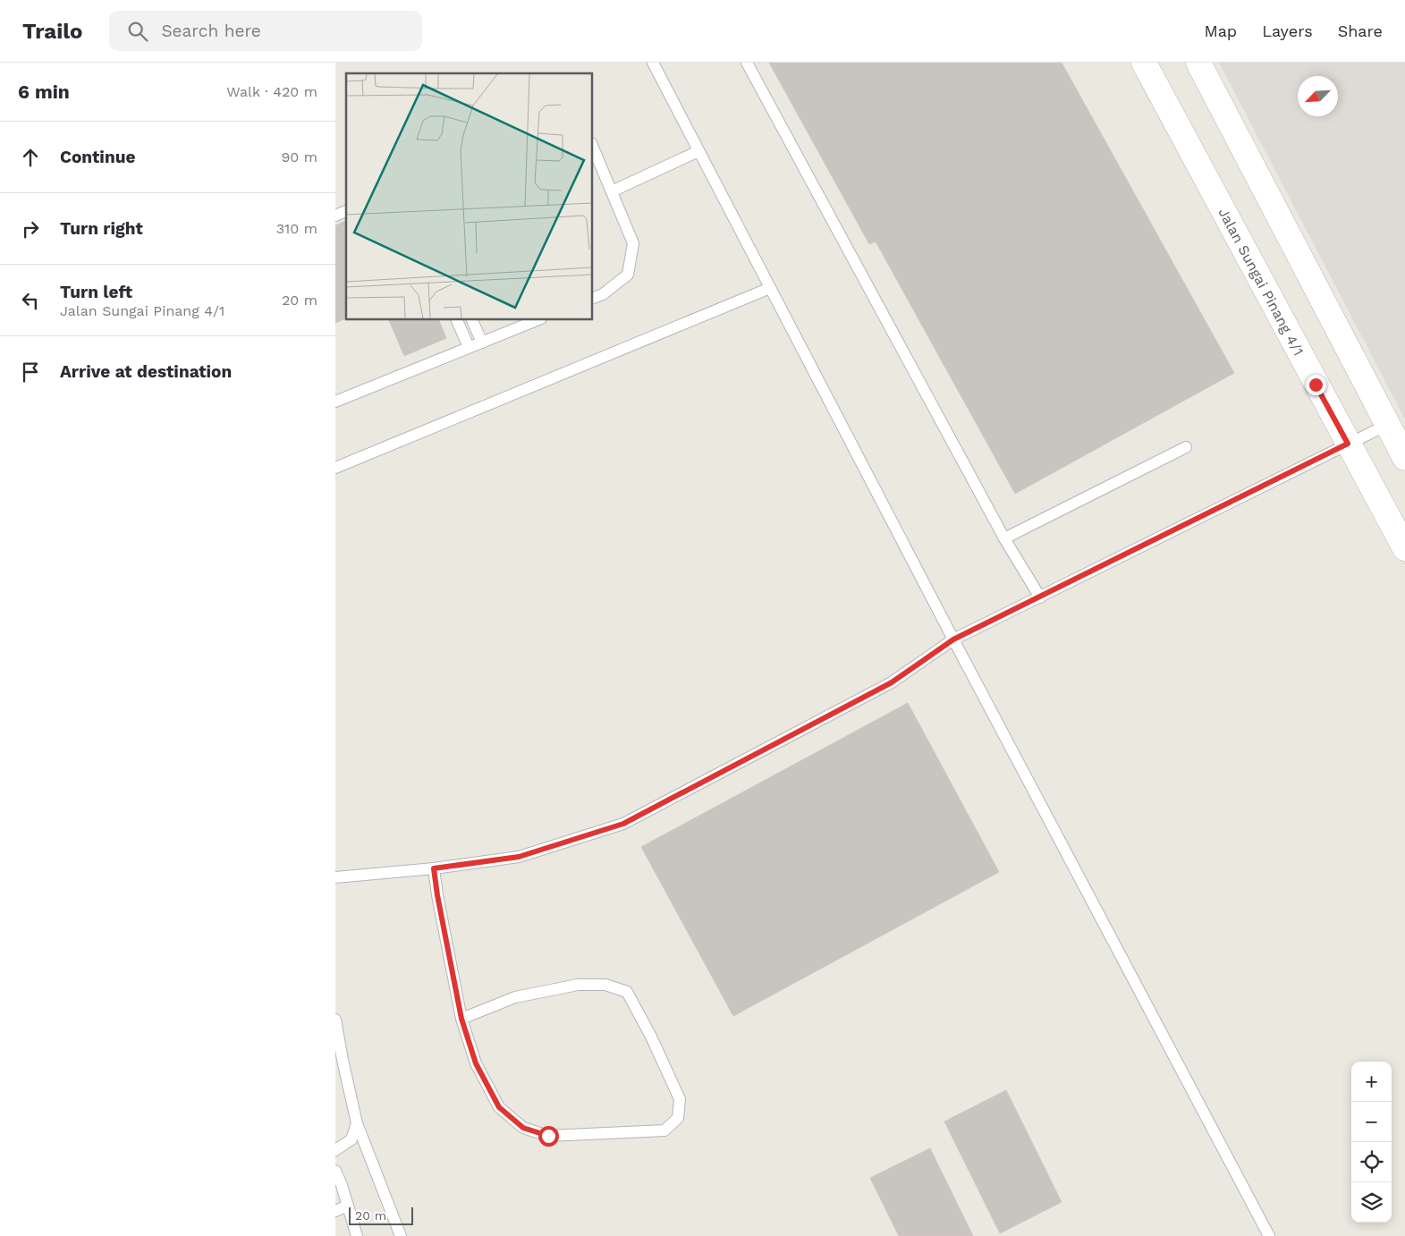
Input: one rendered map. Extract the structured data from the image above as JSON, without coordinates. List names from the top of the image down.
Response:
{
  "streets": {
    "street": ["Jalan Sungai Pinang 4/1"]
  },
  "scale_bar": "20 m",
  "north": "bottom left",
  "page": {
    "header": "Trailo",
    "search": "Search here",
    "nav": ["Map", "Layers", "Share"],
    "heading": ["6 min", "Walk · 420 m"],
    "list": [
      ["Continue", "90 m"],
      ["Turn right", "310 m"],
      ["Turn left", "Jalan Sungai Pinang 4/1", "20 m"],
      "Arrive at destination"
    ],
    "map_buttons": ["+", "−"],
    "scale": "20 m"
  }
}
